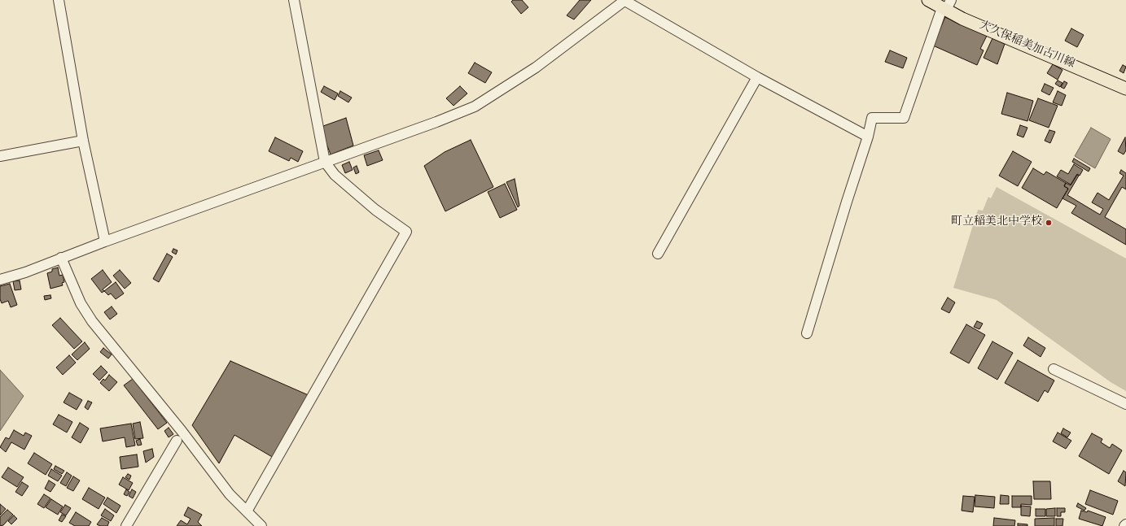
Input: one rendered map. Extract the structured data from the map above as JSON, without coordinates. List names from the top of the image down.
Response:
{
  "streets": {
    "main road": ["大久保稲美加古川線"]
  },
  "places": ["町立稲美北中学校"]
}
